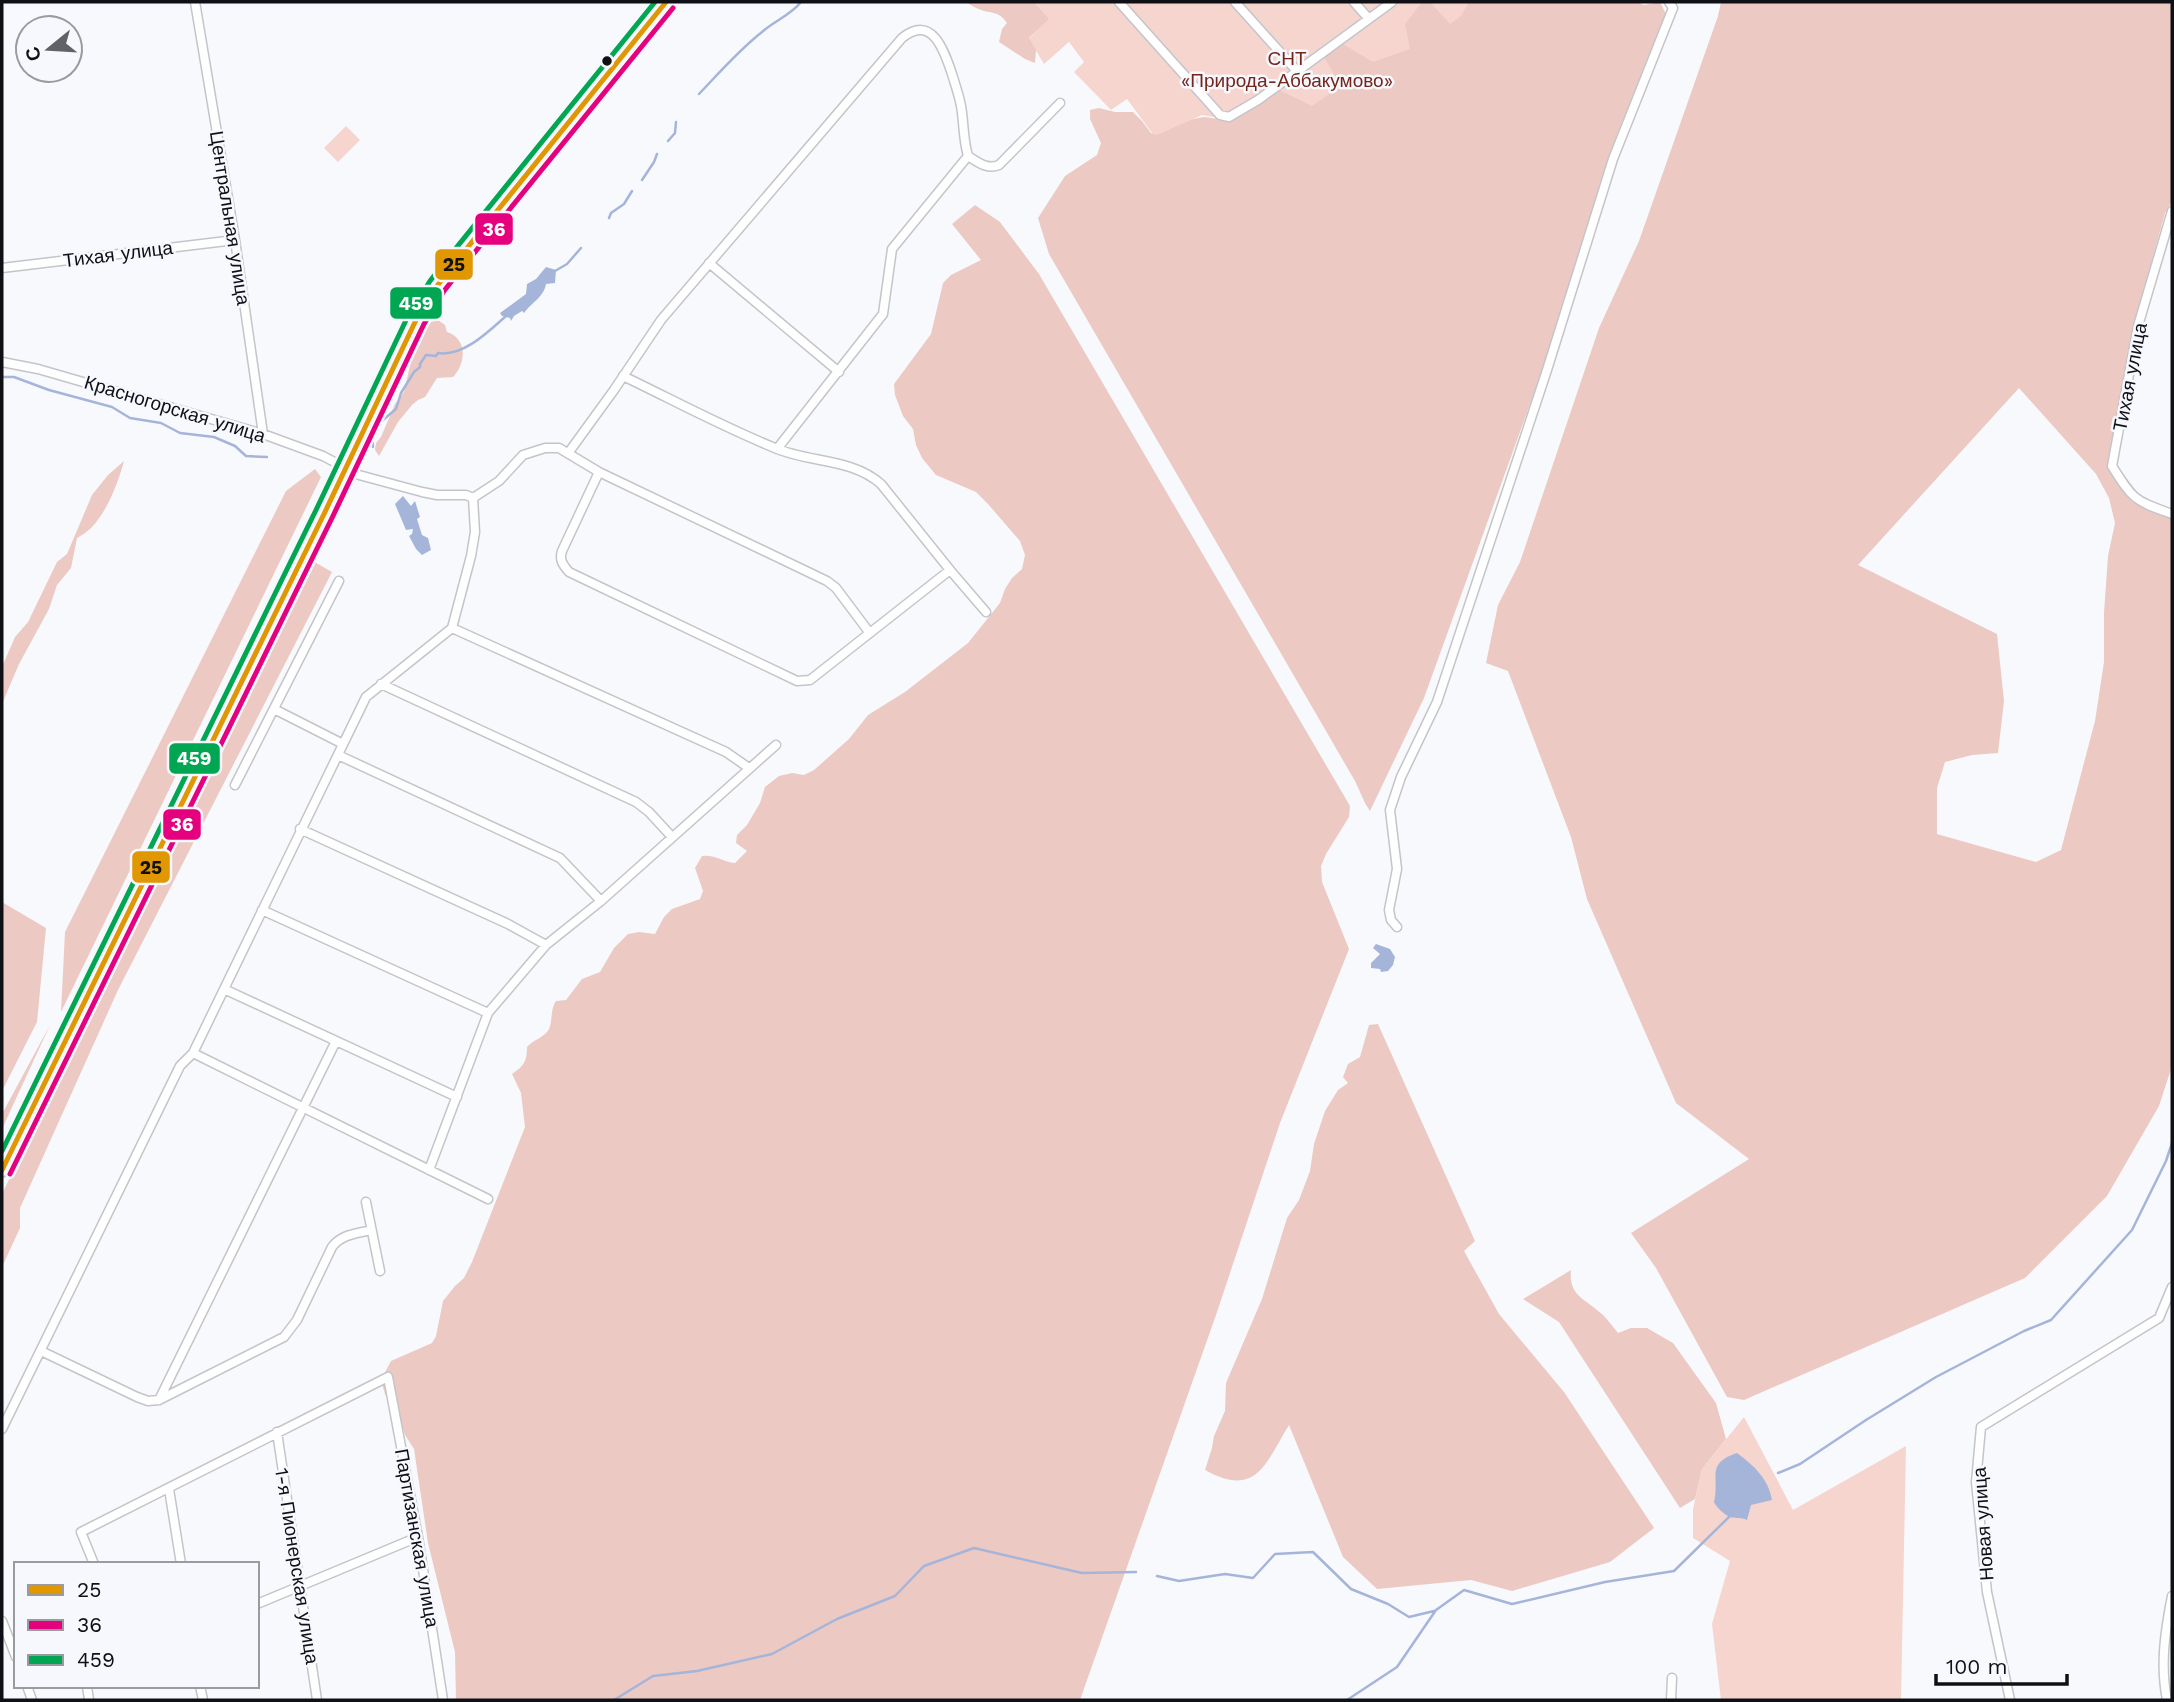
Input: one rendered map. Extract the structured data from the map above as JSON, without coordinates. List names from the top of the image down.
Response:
{
  "streets": {
    "street": [
      "Центральная улица",
      "Тихая улица",
      "Красногорская улица",
      "Новая улица",
      "Партизанская улица",
      "1-я Пионерская улица"
    ]
  },
  "crossings": [
    ["Центральная улица", "Тихая улица"],
    ["Центральная улица", "Красногорская улица"],
    ["Партизанская улица", "1-я Пионерская улица"]
  ],
  "parks": ["СНТ «Природа-Аббакумово»"],
  "lines": ["transit line 25", "transit line 459", "transit line 36"],
  "legend": ["25", "36", "459"],
  "scale_bar": "100 m",
  "north": "left"
}
